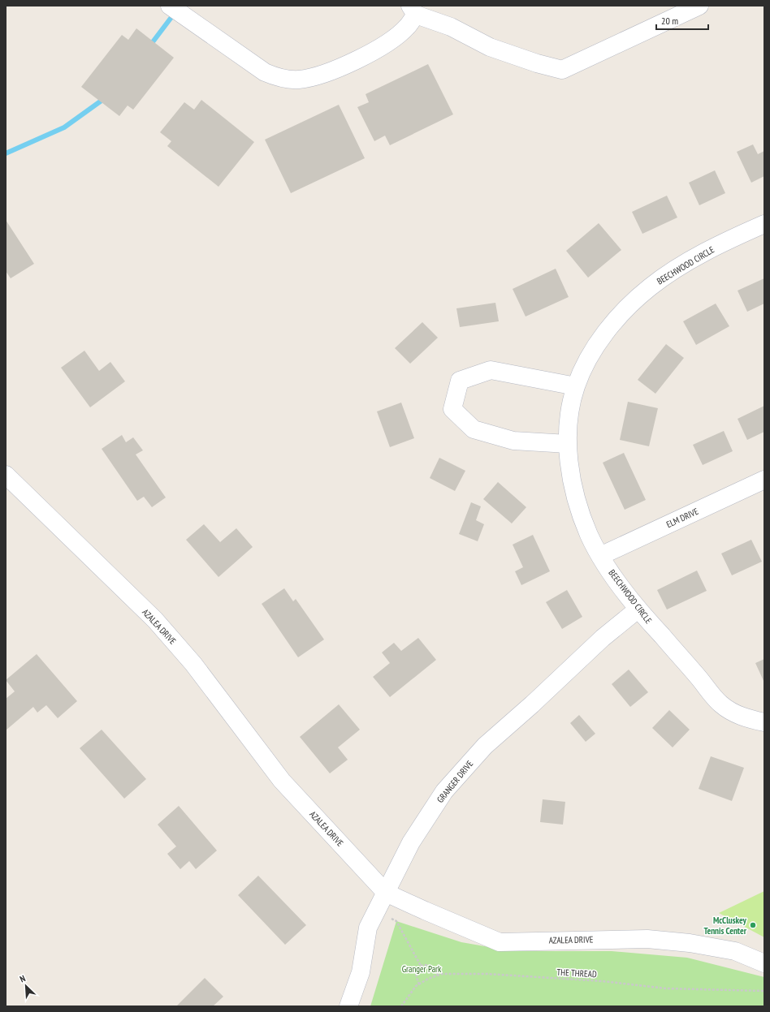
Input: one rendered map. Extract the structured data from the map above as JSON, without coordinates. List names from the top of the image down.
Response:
{
  "streets": {
    "street": [
      "BEECHWOOD CIRCLE",
      "ELM DRIVE",
      "AZALEA DRIVE",
      "GRANGER DRIVE"
    ],
    "path": ["THE THREAD"]
  },
  "crossings": [
    ["BEECHWOOD CIRCLE", "ELM DRIVE"],
    ["BEECHWOOD CIRCLE", "GRANGER DRIVE"],
    ["AZALEA DRIVE", "GRANGER DRIVE"]
  ],
  "parks": ["Granger Park"],
  "places": ["McCluskey Tennis Center"],
  "scale_bar": "20 m",
  "north": "top left"
}
